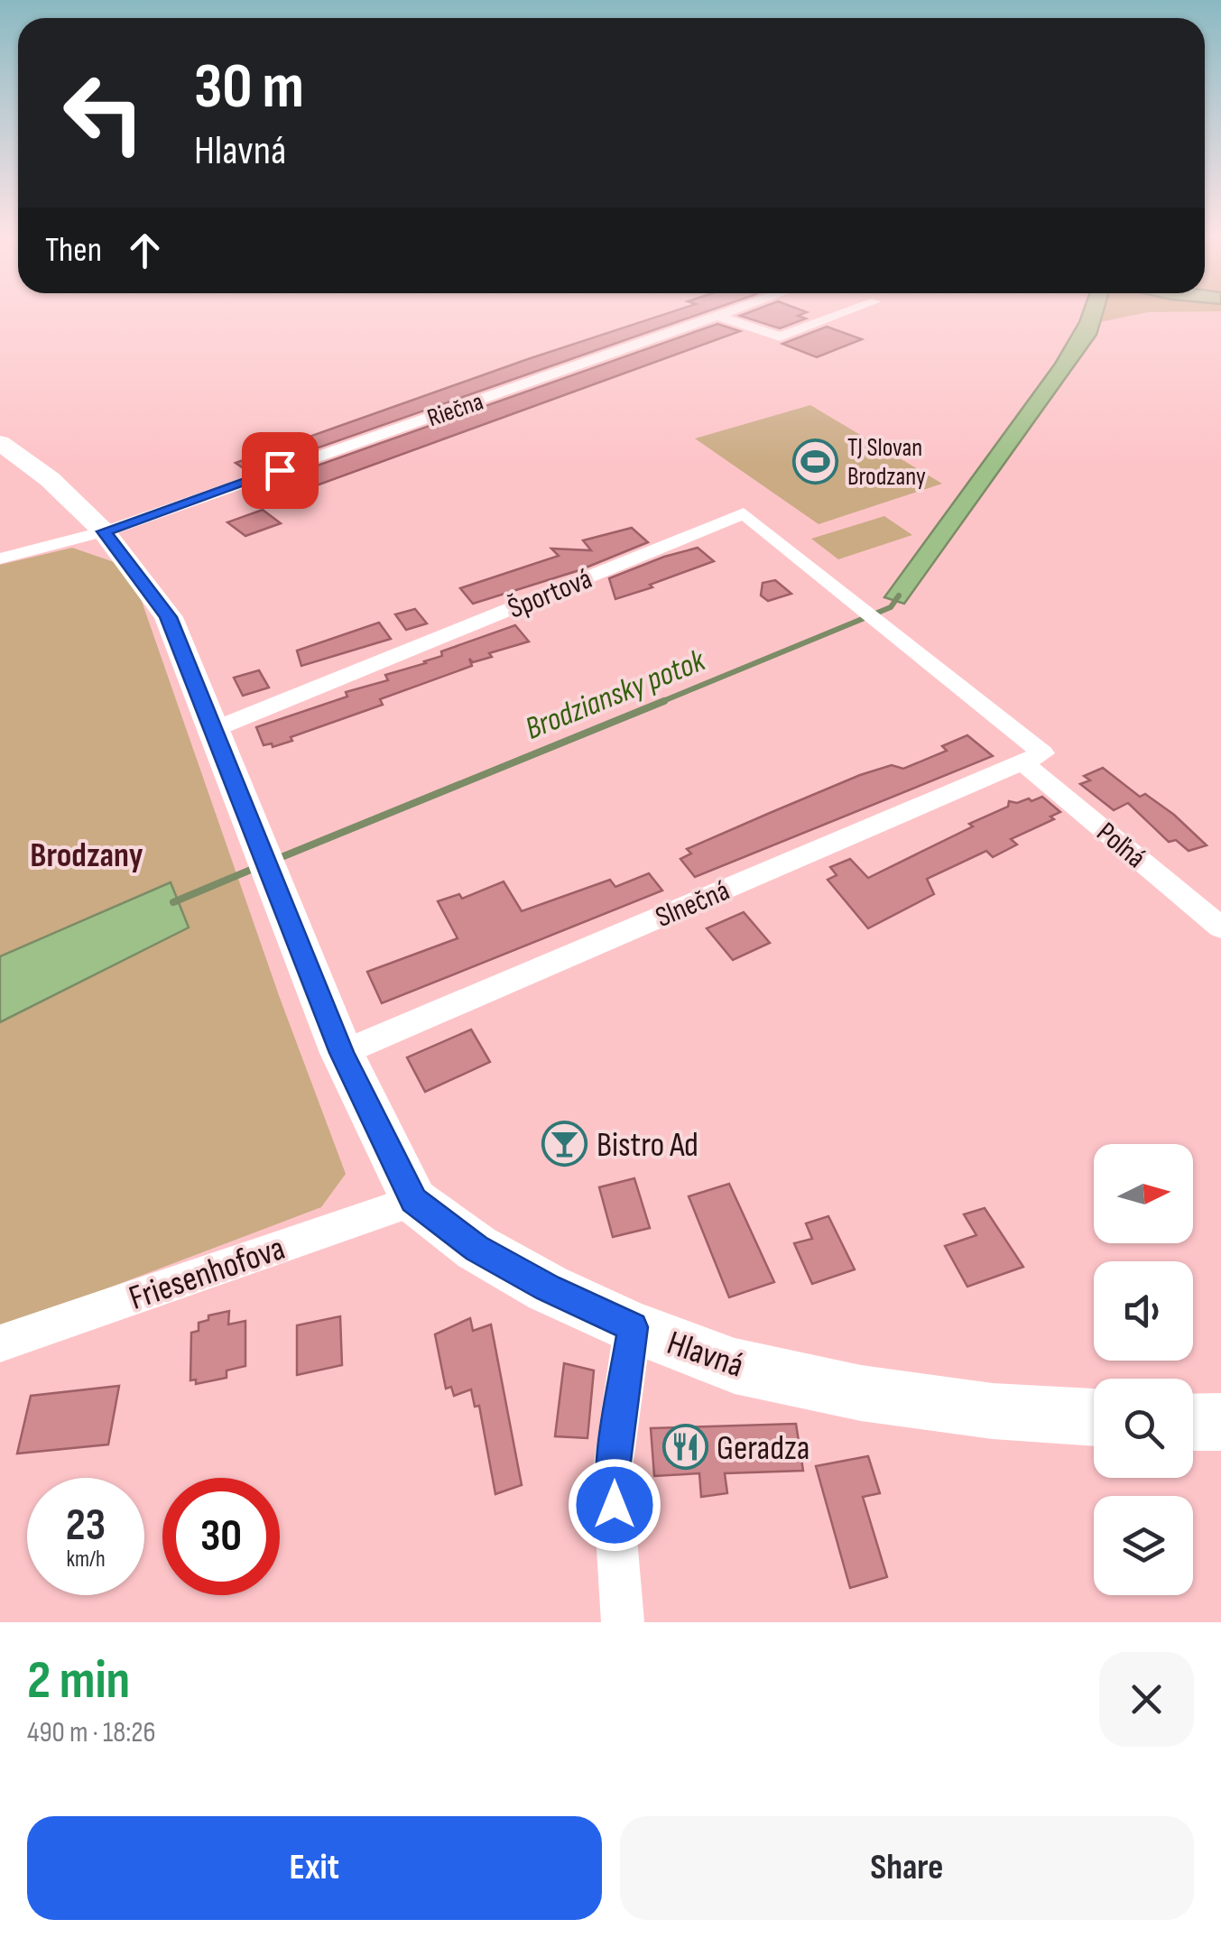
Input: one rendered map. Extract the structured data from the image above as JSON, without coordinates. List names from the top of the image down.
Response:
{
  "streets": {
    "main road": ["Hlavná"],
    "street": [
      "Riečna",
      "Športová",
      "Poľná",
      "Slnečná",
      "Friesenhofova"
    ]
  },
  "crossings": [
    ["Riečna", "Hlavná"],
    ["Športová", "Poľná"],
    ["Športová", "Hlavná"],
    ["Poľná", "Slnečná"],
    ["Slnečná", "Hlavná"],
    ["Friesenhofova", "Hlavná"]
  ],
  "districts": ["Brodzany"],
  "water": ["Brodziansky potok"],
  "places": {
    "sports": ["TJ Slovan Brodzany"],
    "bar": ["Bistro Ad"],
    "restaurant": ["Geradza"]
  },
  "north": "right",
  "page": {
    "turn": ["30 m", "Hlavná"],
    "then": "Then",
    "speed": "23 km/h",
    "limit": "30",
    "heading": ["2 min", "490 m · 18:26"],
    "buttons": ["Exit", "Share"]
  }
}
